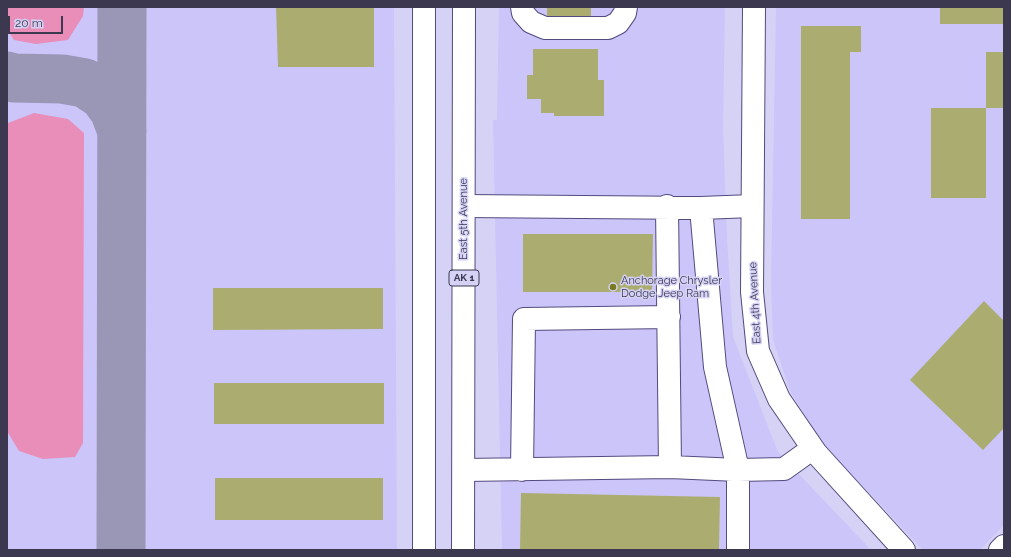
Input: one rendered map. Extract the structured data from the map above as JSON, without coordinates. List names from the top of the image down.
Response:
{
  "streets": {
    "main road": ["East 5th Avenue", "AK 1", "East 4th Avenue"]
  },
  "places": ["Anchorage Chrysler Dodge Jeep Ram"],
  "scale_bar": "20 m"
}
